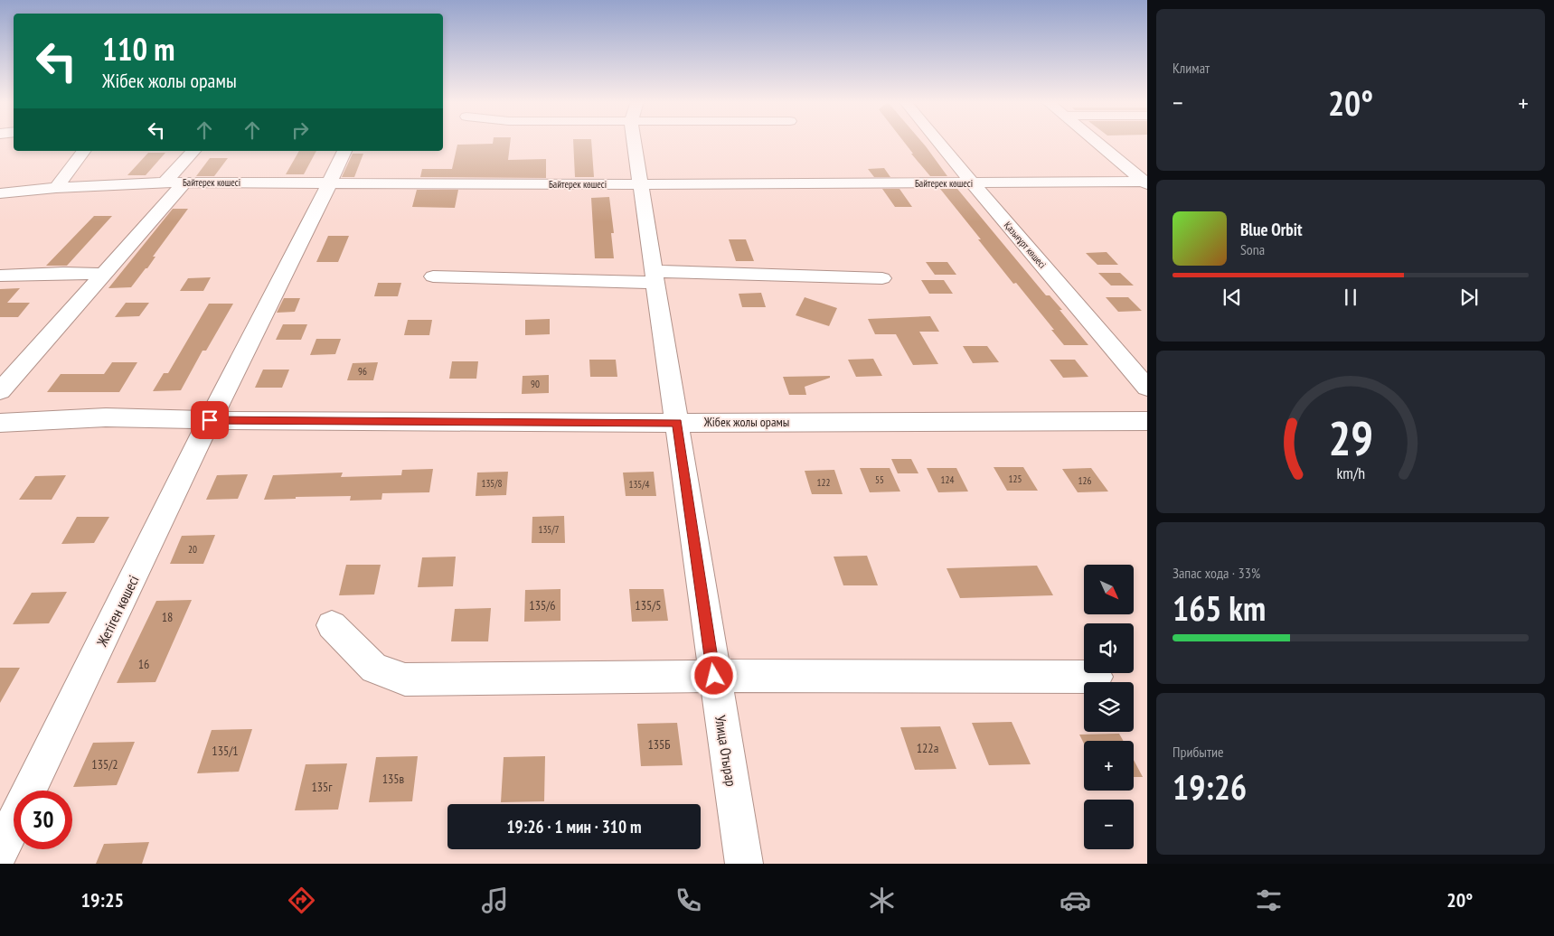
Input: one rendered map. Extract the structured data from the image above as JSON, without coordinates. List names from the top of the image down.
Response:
{
  "streets": {
    "street": [
      "Байтерек көшесі",
      "Қазығұрт көшесі",
      "Жібек жолы орамы",
      "Жетіген көшесі",
      "Улица Отырар"
    ]
  },
  "crossings": [
    ["Байтерек көшесі", "Қазығұрт көшесі"],
    ["Байтерек көшесі", "Жетіген көшесі"],
    ["Байтерек көшесі", "Улица Отырар"],
    ["Жібек жолы орамы", "Жетіген көшесі"],
    ["Жібек жолы орамы", "Улица Отырар"]
  ],
  "house_numbers": [
    "96",
    "90",
    "125",
    "55",
    "124",
    "126",
    "122",
    "135/8",
    "135/4",
    "135/7",
    "20",
    "135/6",
    "135/5",
    "18",
    "16",
    "135Б",
    "122а",
    "135/1",
    "135/2",
    "135в",
    "135г"
  ],
  "north": "bottom right",
  "page": {
    "tile": [
      "Климат",
      ["Запас хода · 33%", "165 km"],
      ["Прибытие", "19:26"]
    ],
    "turn": ["110 m", "Жібек жолы орамы"],
    "heat": ["−", "20°", "+"],
    "song": ["Blue Orbit", "Sona"],
    "map_buttons": ["+", "−"],
    "limit": "30",
    "trip": "19:26 · 1 мин · 310 m",
    "tabs": ["19:25", "20°"],
    "gauge": ["29", "km/h"]
  }
}
